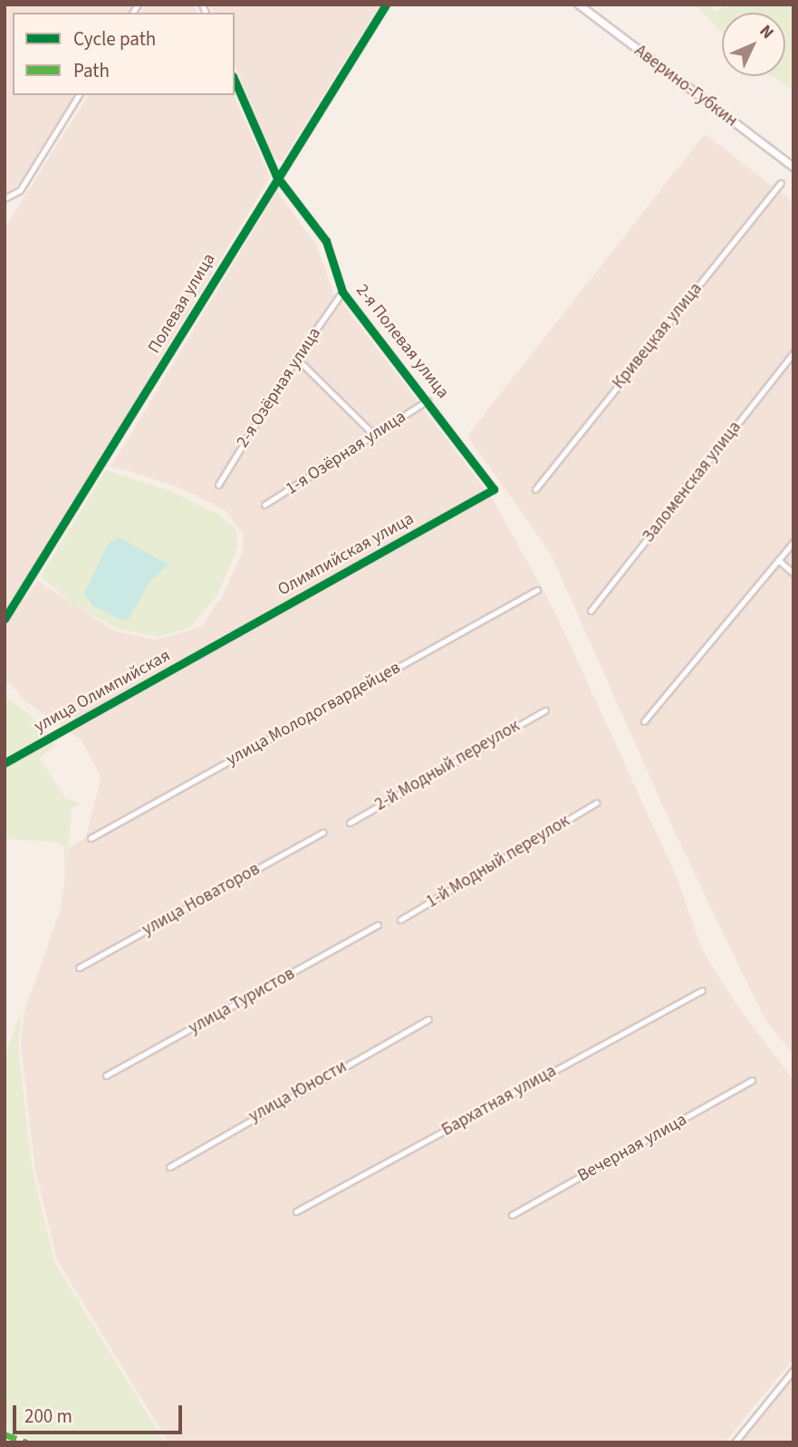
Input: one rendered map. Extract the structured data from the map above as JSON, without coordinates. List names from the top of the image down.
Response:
{
  "streets": {
    "main road": ["Аверино-Губкин"],
    "street": [
      "Полевая улица",
      "Кривецкая улица",
      "2-я Полевая улица",
      "2-я Озёрная улица",
      "1-я Озёрная улица",
      "Заломенская улица",
      "Олимпийская улица",
      "улица Олимпийская",
      "улица Молодогвардейцев",
      "2-й Модный переулок",
      "1-й Модный переулок",
      "улица Новаторов",
      "улица Туристов",
      "улица Юности",
      "Бархатная улица",
      "Вечерная улица"
    ]
  },
  "crossings": [
    ["Полевая улица", "2-я Полевая улица"],
    ["2-я Полевая улица", "2-я Озёрная улица"],
    ["2-я Полевая улица", "1-я Озёрная улица"],
    ["2-я Полевая улица", "Олимпийская улица"],
    ["Олимпийская улица", "улица Олимпийская"]
  ],
  "legend": ["Cycle path", "Path"],
  "scale_bar": "200 m",
  "north": "top right"
}
